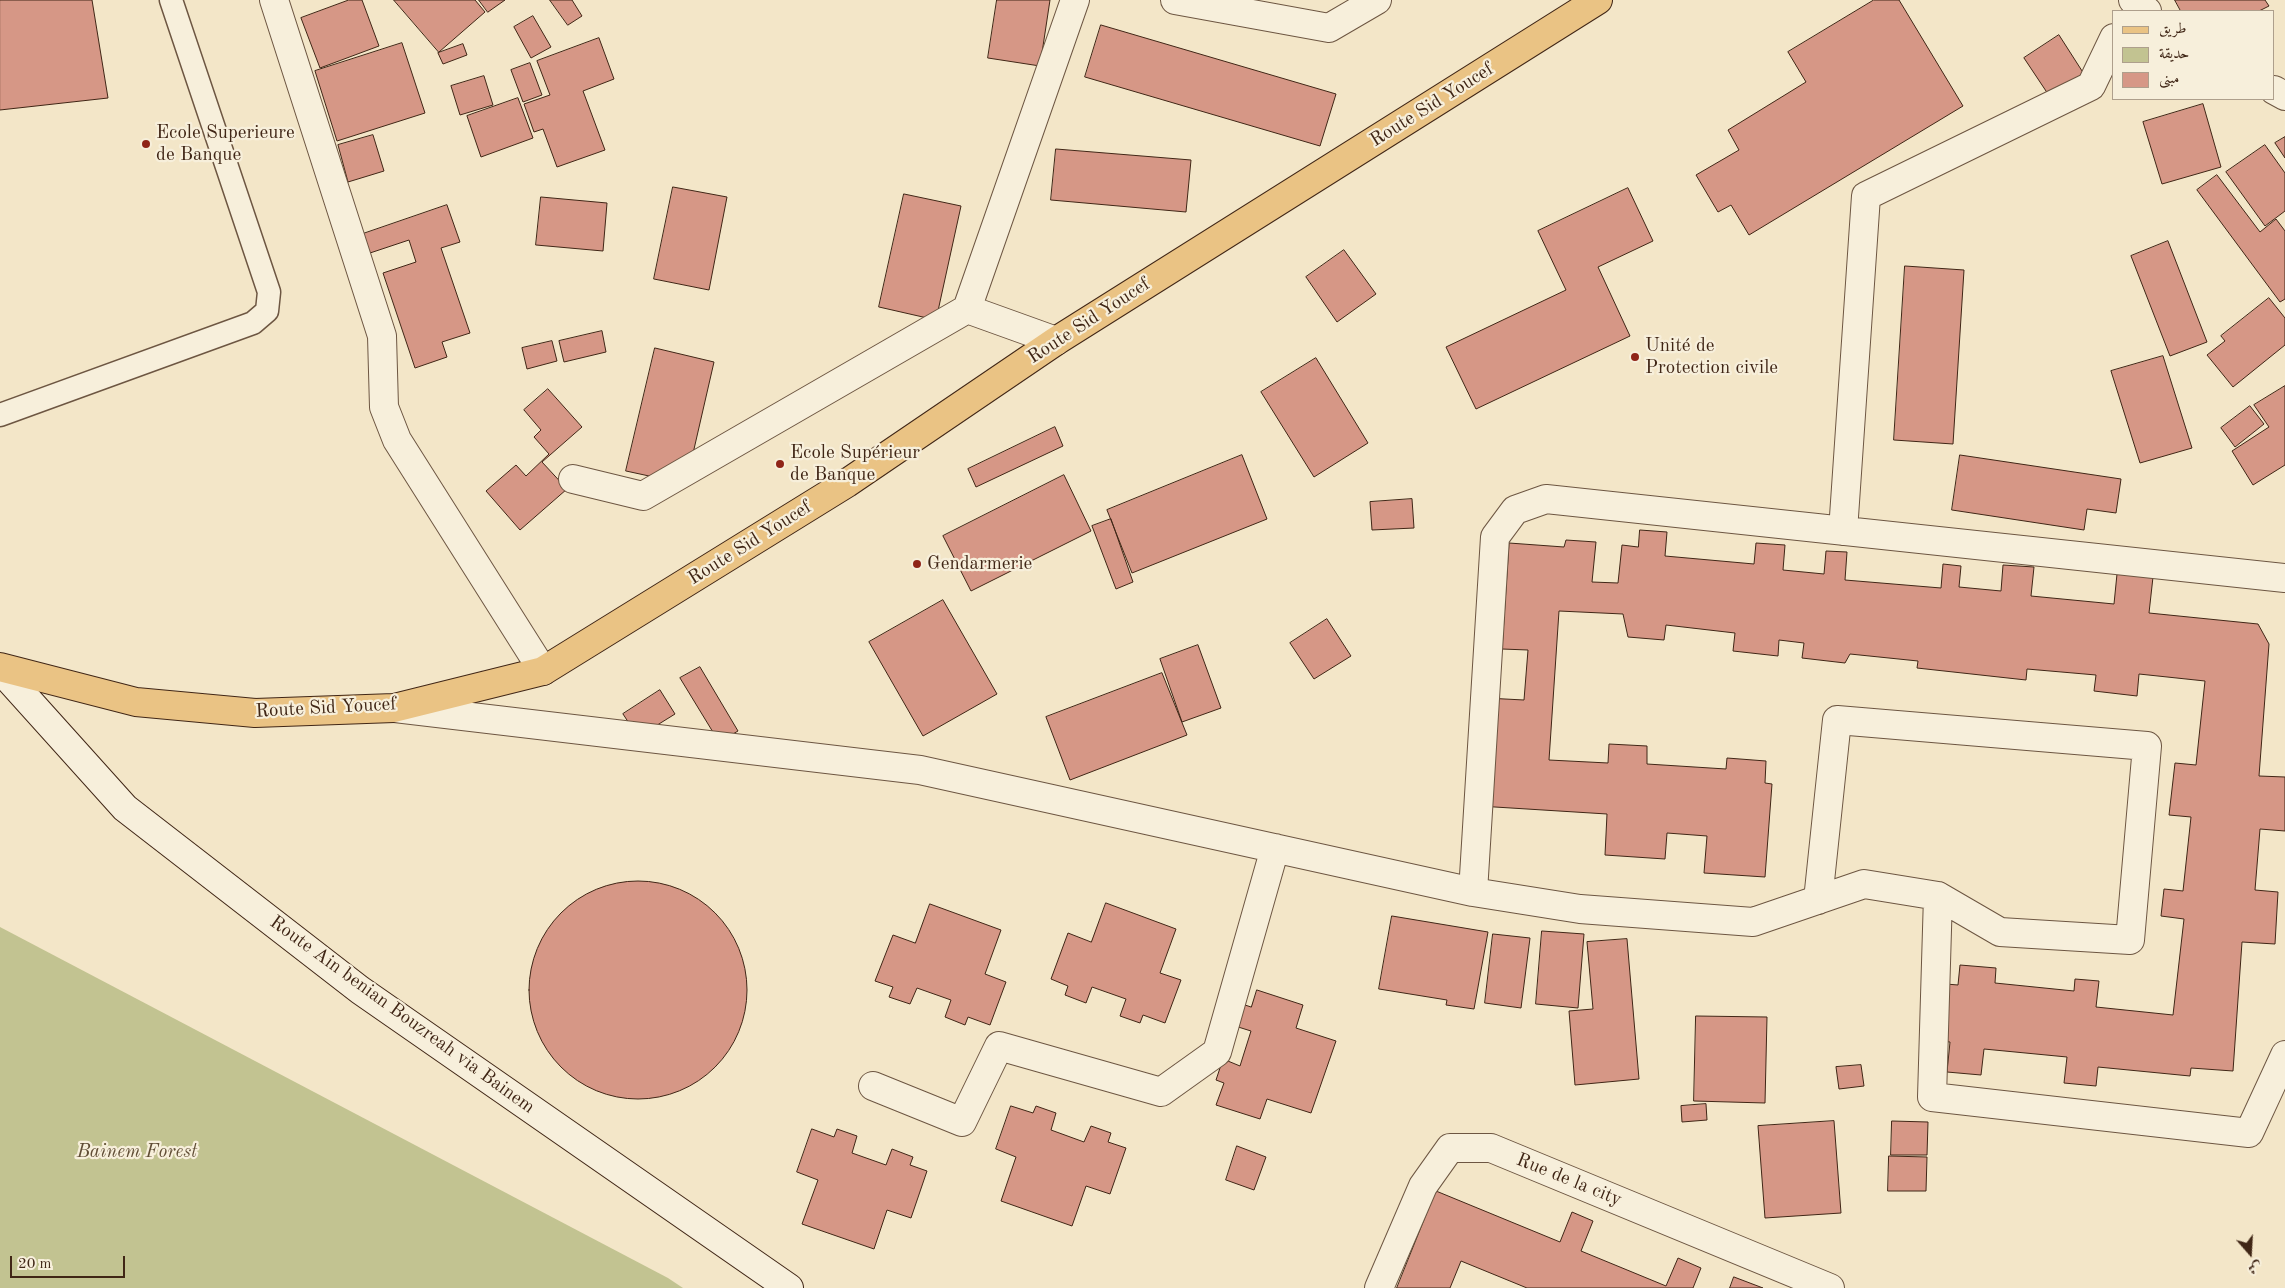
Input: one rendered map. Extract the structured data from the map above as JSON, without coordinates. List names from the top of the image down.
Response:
{
  "streets": {
    "main road": ["Route Sid Youcef"],
    "street": ["Route Ain benian Bouzreah via Bainem", "Rue de la city"]
  },
  "crossings": [
    ["Route Sid Youcef", "Route Ain benian Bouzreah via Bainem"]
  ],
  "parks": ["Bainem Forest"],
  "places": [
    "Ecole Superieure de Banque",
    "Unité de Protection civile",
    "Ecole Supérieur de Banque",
    "Gendarmerie"
  ],
  "legend": ["طريق", "حديقة", "مبنى"],
  "scale_bar": "20 m",
  "north": "bottom"
}
